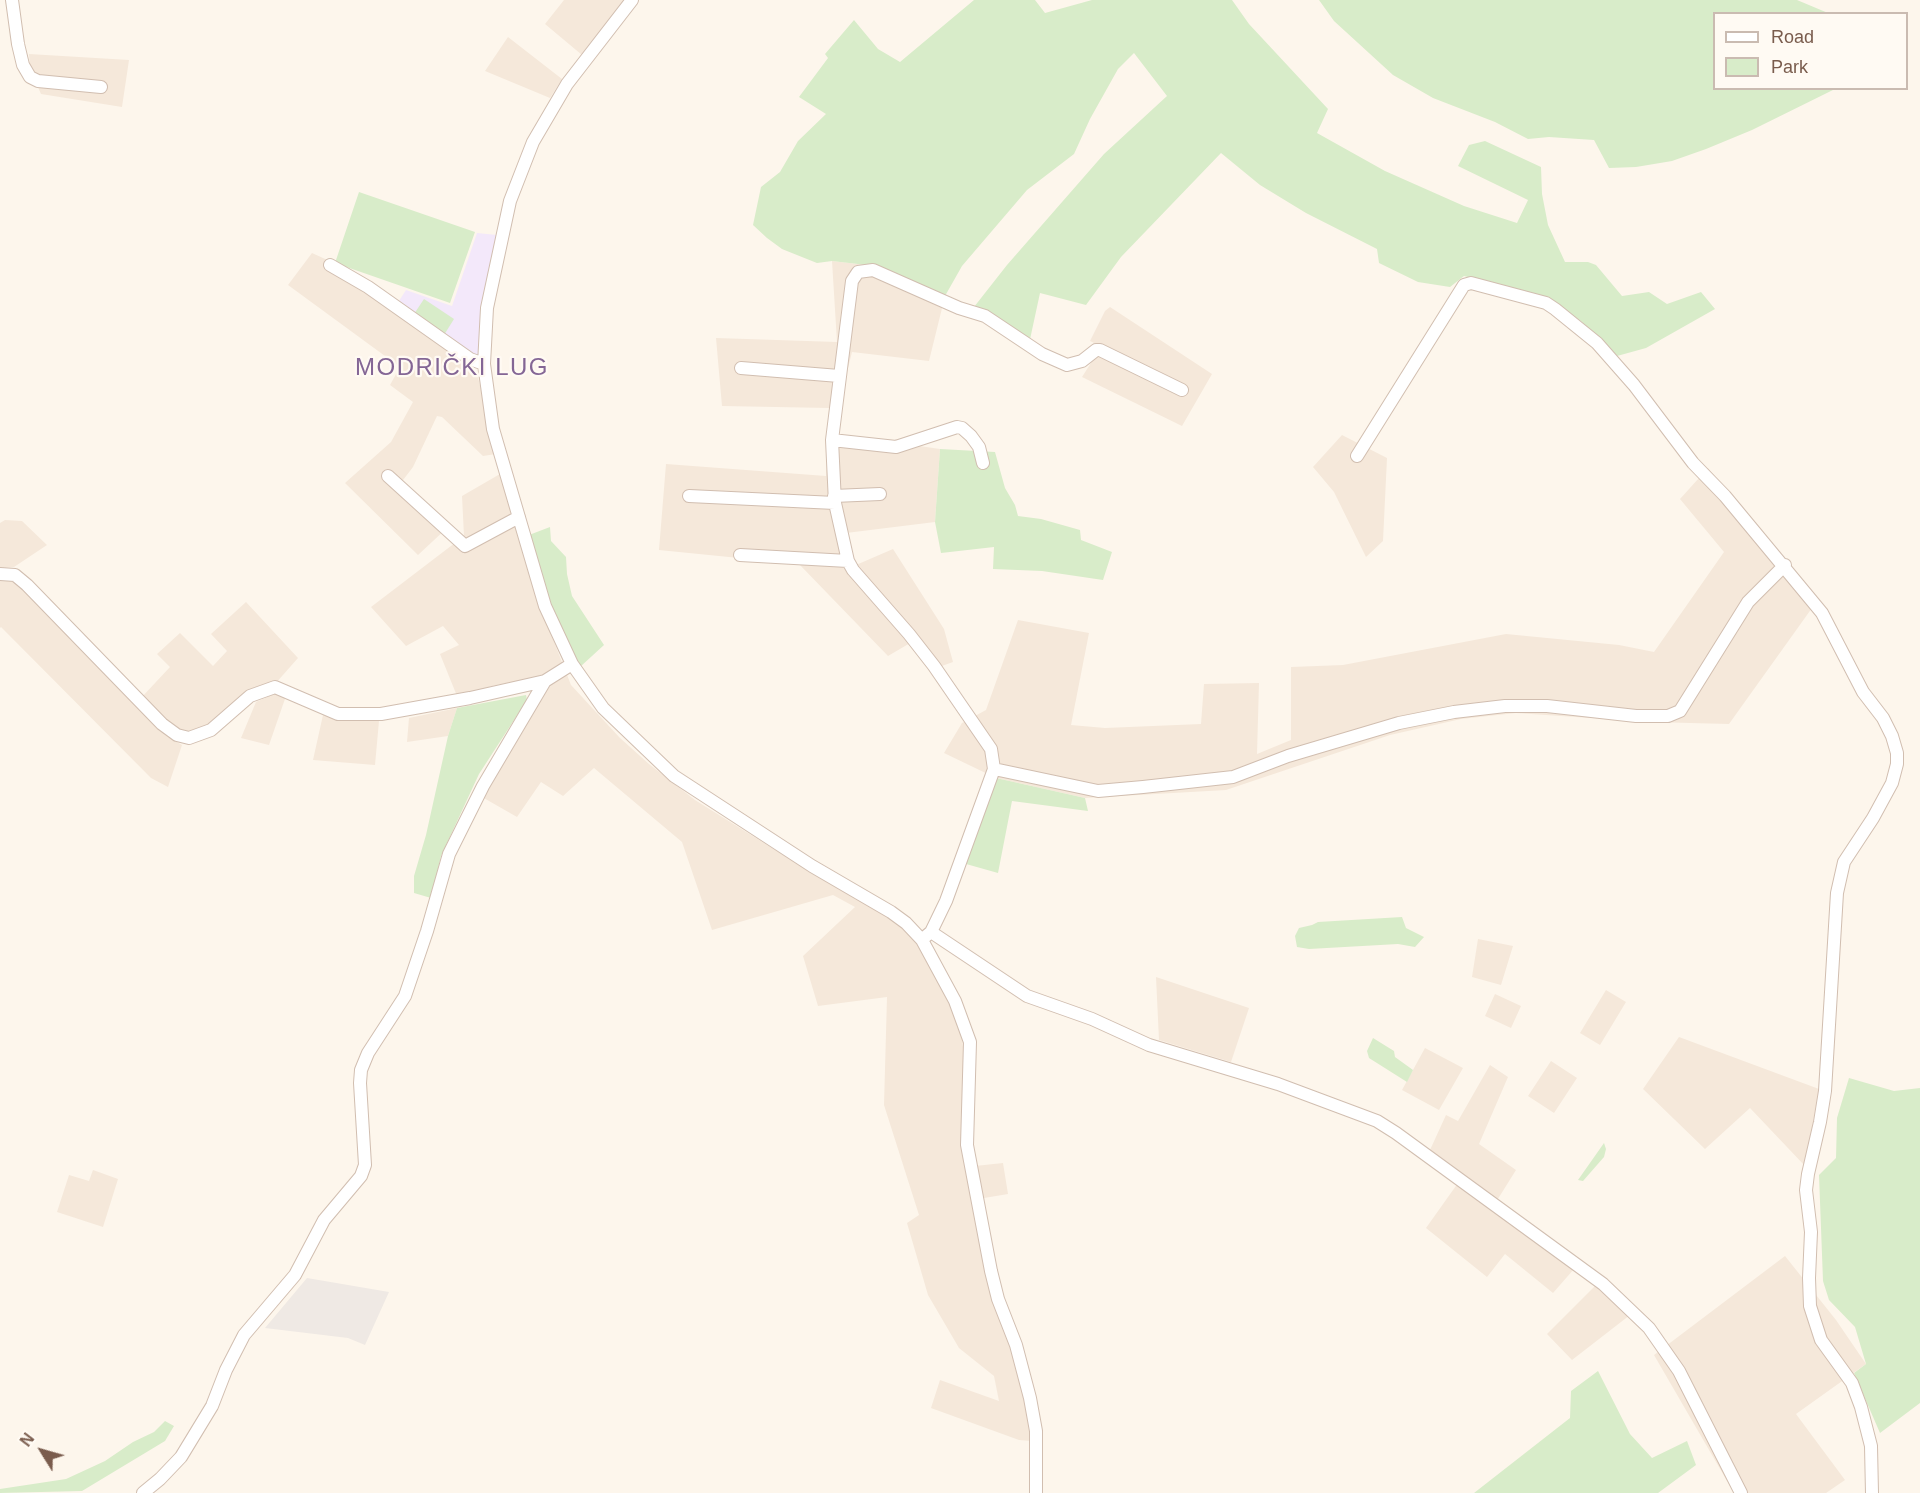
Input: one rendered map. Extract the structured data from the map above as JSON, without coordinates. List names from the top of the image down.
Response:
{
  "districts": ["MODRIČKI LUG"],
  "legend": ["Road", "Park"],
  "north": "top left"
}
